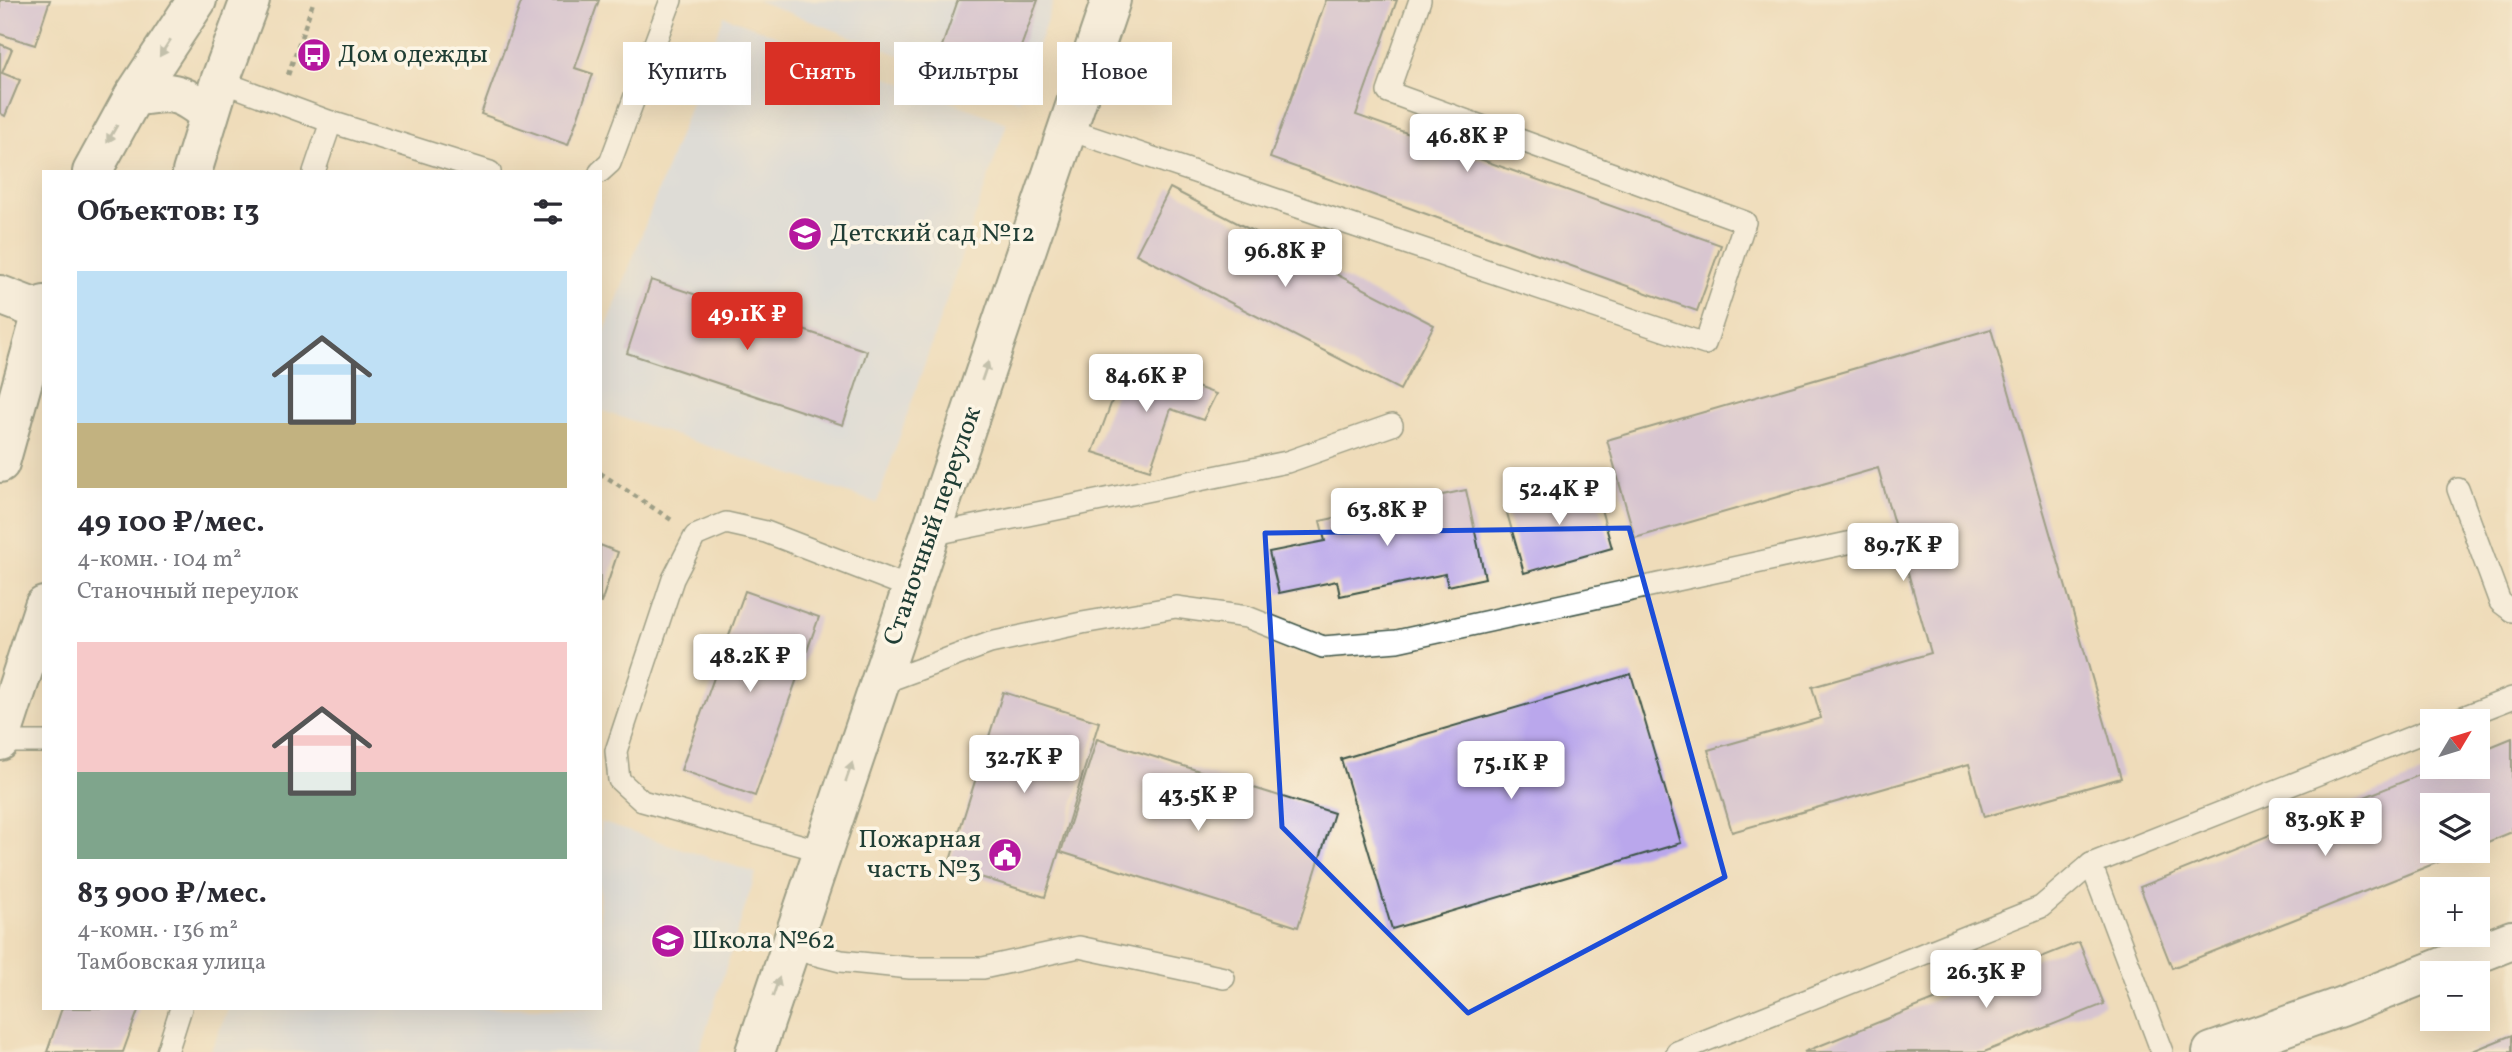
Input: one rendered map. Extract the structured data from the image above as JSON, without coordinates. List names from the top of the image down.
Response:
{
  "streets": {
    "main road": ["Станочный переулок"]
  },
  "one_way": ["Станочный переулок"],
  "places": {
    "bus stop": ["Дом одежды"],
    "school or university": ["Детский сад №12", "Школа №62"],
    "public building": ["Пожарная часть №3"]
  },
  "north": "top right",
  "page": {
    "chip": [
      "Купить",
      "Снять",
      "Фильтры",
      "Новое"
    ],
    "price": [
      "46.8K ₽",
      "96.8K ₽",
      "49.1K ₽",
      "84.6K ₽",
      "52.4K ₽",
      "63.8K ₽",
      "89.7K ₽",
      "48.2K ₽",
      "32.7K ₽",
      "75.1K ₽",
      "43.5K ₽",
      "83.9K ₽",
      "26.3K ₽"
    ],
    "heading": "Объектов: 13",
    "list": [
      {
        "name": "49 100 ₽/мес.",
        "note": "4-комн. · 104 m² · Станочный переулок"
      },
      {
        "name": "83 900 ₽/мес.",
        "note": "4-комн. · 136 m² · Тамбовская улица"
      }
    ],
    "map_buttons": ["+", "−"]
  }
}
